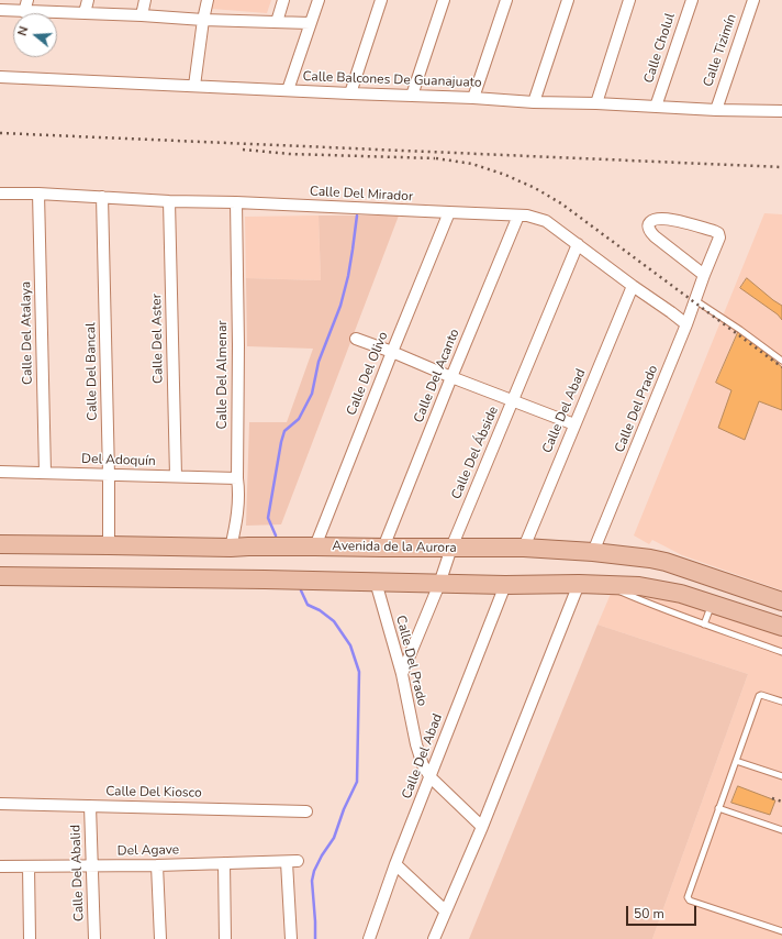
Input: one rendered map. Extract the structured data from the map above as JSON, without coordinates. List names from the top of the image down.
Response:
{
  "streets": {
    "main road": ["Avenida de la Aurora"],
    "street": [
      "Calle Cholul",
      "Calle Tizimín",
      "Calle Balcones De Guanajuato",
      "Calle Del Mirador",
      "Calle Del Atalaya",
      "Calle Del Aster",
      "Calle Del Bancal",
      "Calle Del Olivo",
      "Calle Del Almenar",
      "Calle Del Acanto",
      "Calle Del Prado",
      "Calle Del Abad",
      "Calle Del Ábside",
      "Del Adoquín",
      "Calle Del Kiosco",
      "Del Agave",
      "Calle Del Abalid"
    ]
  },
  "crossings": [
    ["Calle Cholul", "Calle Balcones De Guanajuato"],
    ["Calle Tizimín", "Calle Balcones De Guanajuato"],
    ["Calle Del Mirador", "Calle Del Atalaya"],
    ["Calle Del Mirador", "Calle Del Aster"],
    ["Calle Del Mirador", "Calle Del Bancal"],
    ["Calle Del Mirador", "Calle Del Olivo"],
    ["Calle Del Mirador", "Calle Del Almenar"],
    ["Calle Del Mirador", "Calle Del Acanto"],
    ["Calle Del Mirador", "Calle Del Prado"],
    ["Calle Del Mirador", "Calle Del Abad"],
    ["Calle Del Mirador", "Calle Del Ábside"],
    ["Calle Del Atalaya", "Del Adoquín"],
    ["Calle Del Aster", "Del Adoquín"],
    ["Calle Del Bancal", "Del Adoquín"],
    ["Calle Del Bancal", "Avenida de la Aurora"],
    ["Calle Del Olivo", "Avenida de la Aurora"],
    ["Calle Del Almenar", "Del Adoquín"],
    ["Calle Del Almenar", "Avenida de la Aurora"],
    ["Calle Del Acanto", "Avenida de la Aurora"],
    ["Calle Del Prado", "Calle Del Abad"],
    ["Calle Del Prado", "Calle Del Ábside"],
    ["Calle Del Prado", "Avenida de la Aurora"],
    ["Calle Del Abad", "Avenida de la Aurora"],
    ["Calle Del Ábside", "Avenida de la Aurora"],
    ["Calle Del Kiosco", "Calle Del Abalid"],
    ["Del Agave", "Calle Del Abalid"]
  ],
  "scale_bar": "50 m",
  "north": "left"
}
